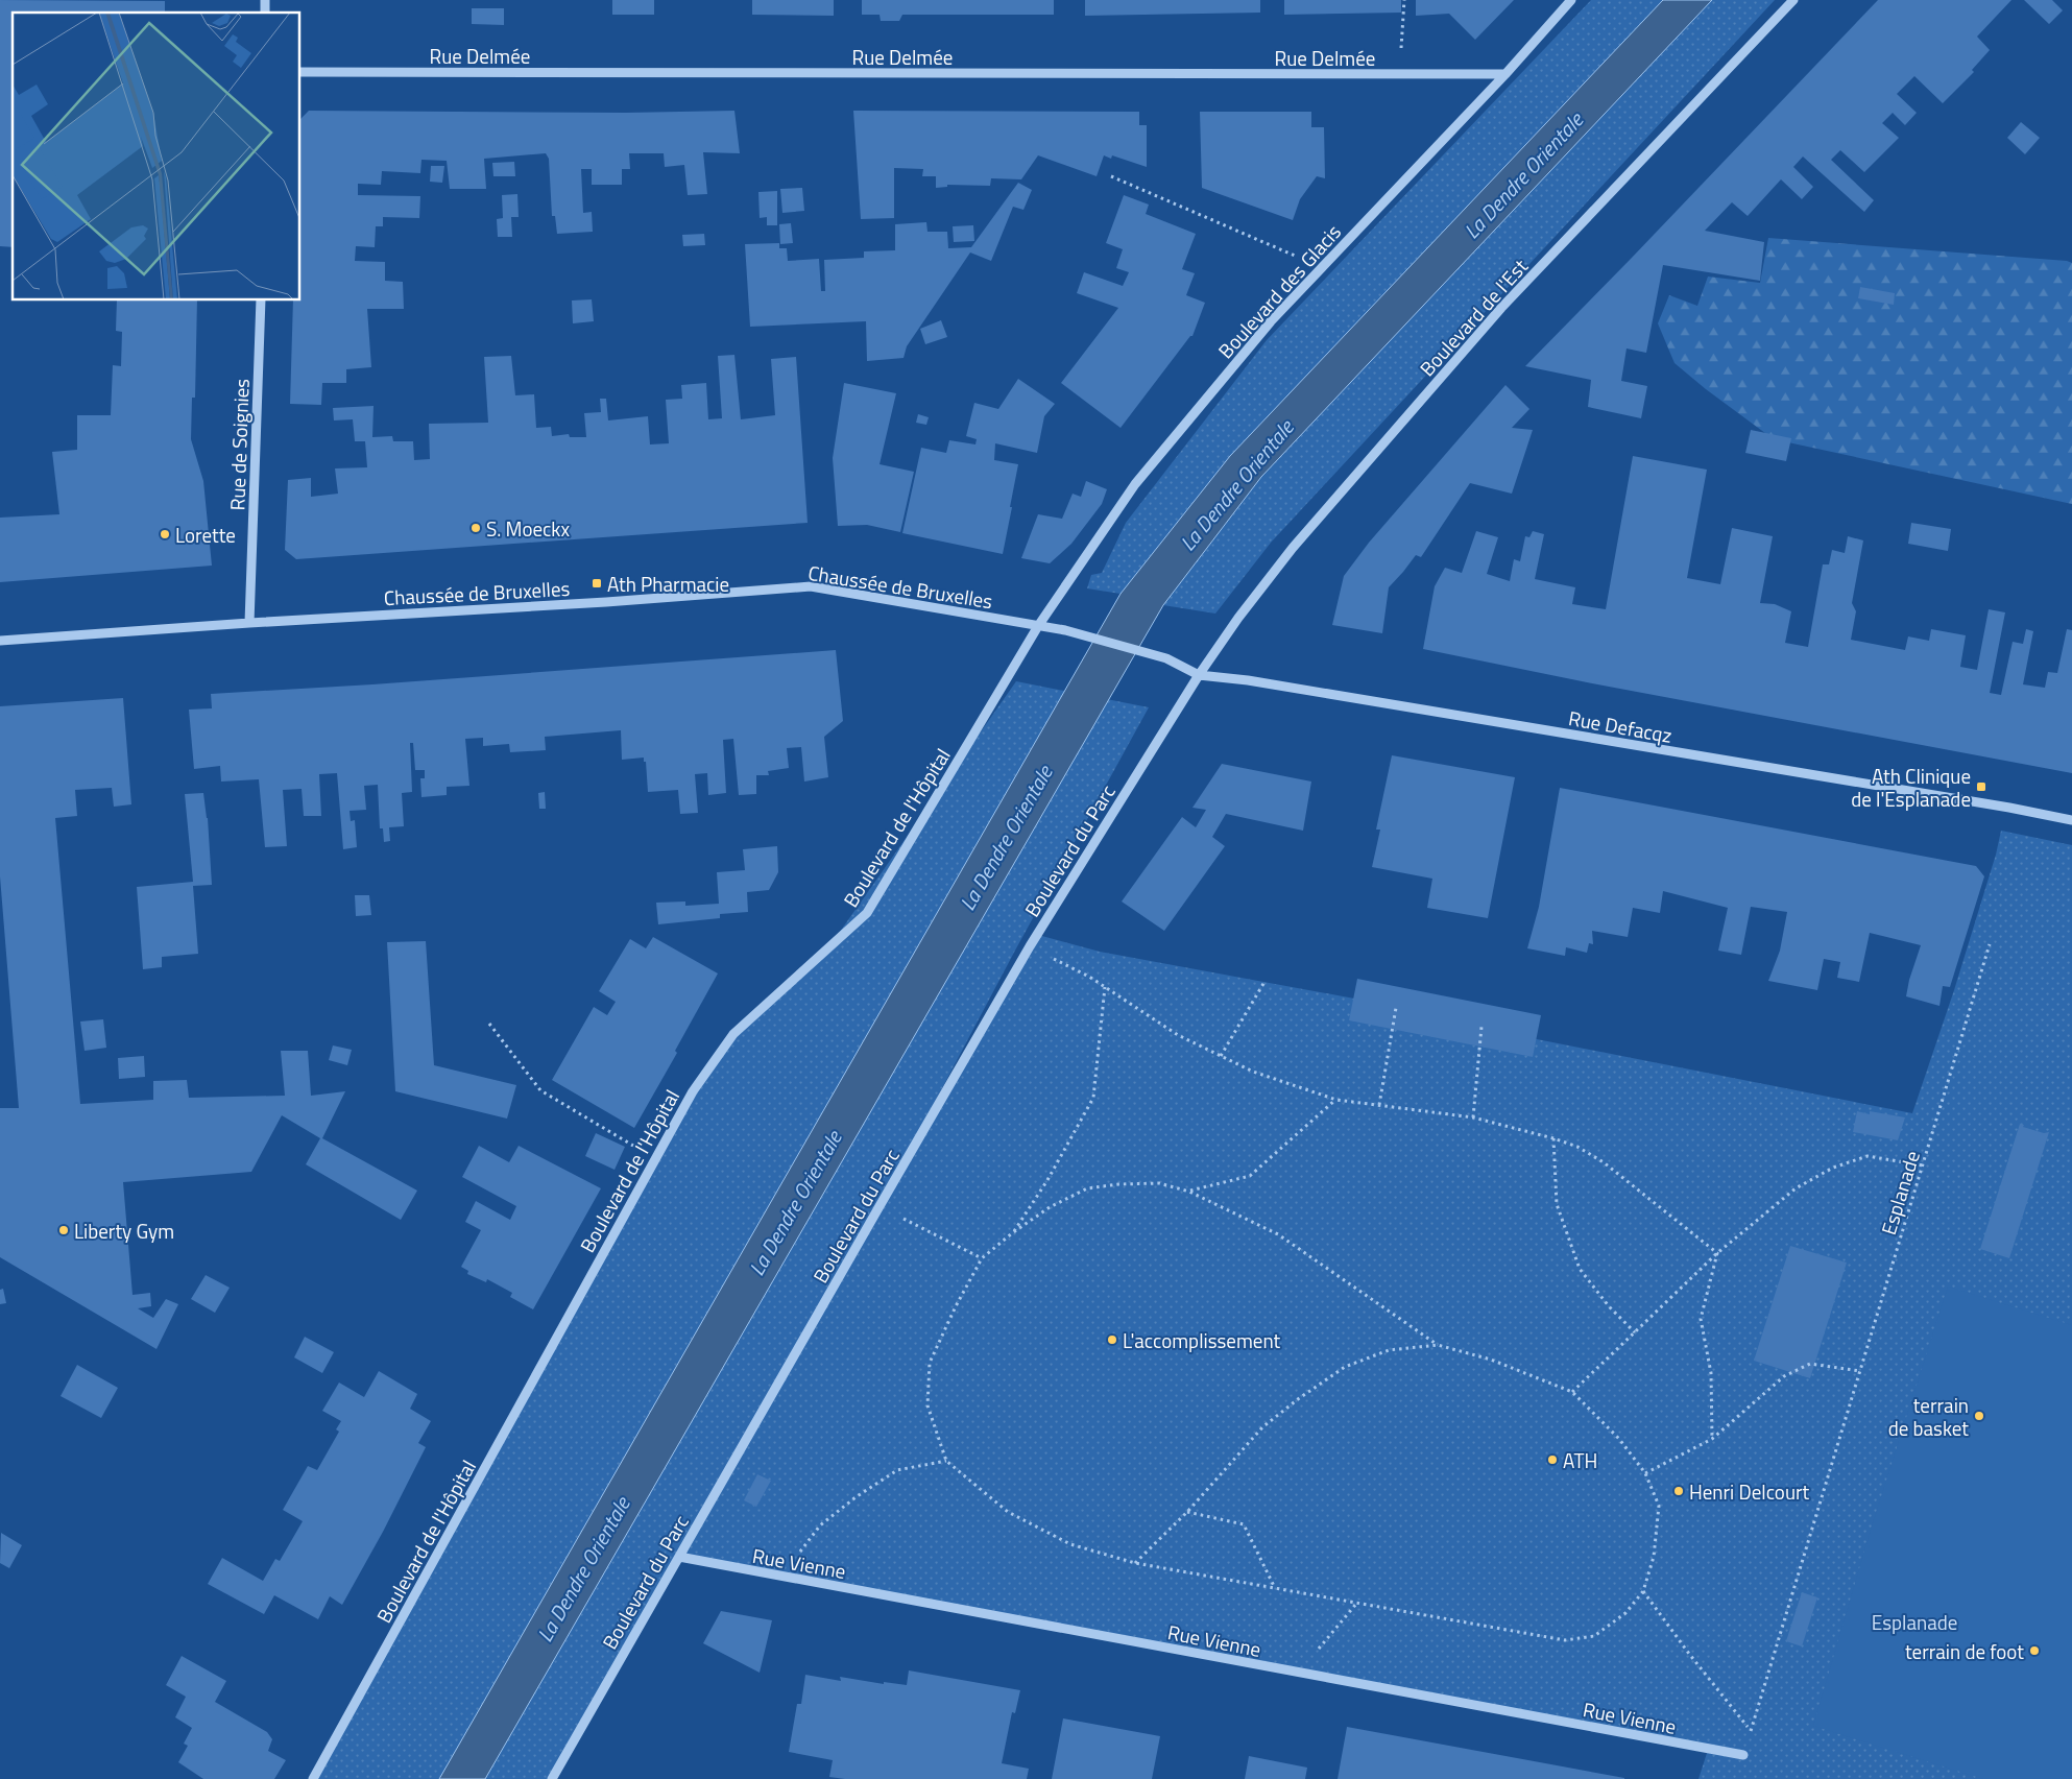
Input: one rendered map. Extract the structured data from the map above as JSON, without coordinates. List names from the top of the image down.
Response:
{
  "streets": {
    "street": [
      "Rue Delmée",
      "Boulevard des Glacis",
      "Boulevard de l'Est",
      "Rue de Soignies",
      "Chaussée de Bruxelles",
      "Rue Defacqz",
      "Boulevard de l'Hôpital",
      "Boulevard du Parc",
      "Rue Vienne"
    ],
    "path": ["Esplanade"]
  },
  "crossings": [
    ["Rue Delmée", "Boulevard des Glacis"],
    ["Boulevard des Glacis", "Chaussée de Bruxelles"],
    ["Boulevard des Glacis", "Boulevard de l'Hôpital"],
    ["Boulevard de l'Est", "Rue Defacqz"],
    ["Boulevard de l'Est", "Boulevard du Parc"],
    ["Rue de Soignies", "Chaussée de Bruxelles"],
    ["Chaussée de Bruxelles", "Rue Defacqz"],
    ["Chaussée de Bruxelles", "Boulevard de l'Hôpital"],
    ["Rue Defacqz", "Boulevard du Parc"],
    ["Boulevard du Parc", "Rue Vienne"],
    ["Esplanade", "Rue Vienne"]
  ],
  "water": ["La Dendre Orientale"],
  "parks": ["Esplanade"],
  "places": {
    "other": [
      "S. Moeckx",
      "Lorette",
      "Liberty Gym",
      "L'accomplissement",
      "terrain de basket",
      "ATH",
      "Henri Delcourt",
      "terrain de foot"
    ],
    "transit": ["Ath Pharmacie", "Ath Clinique de l'Esplanade"]
  }
}
